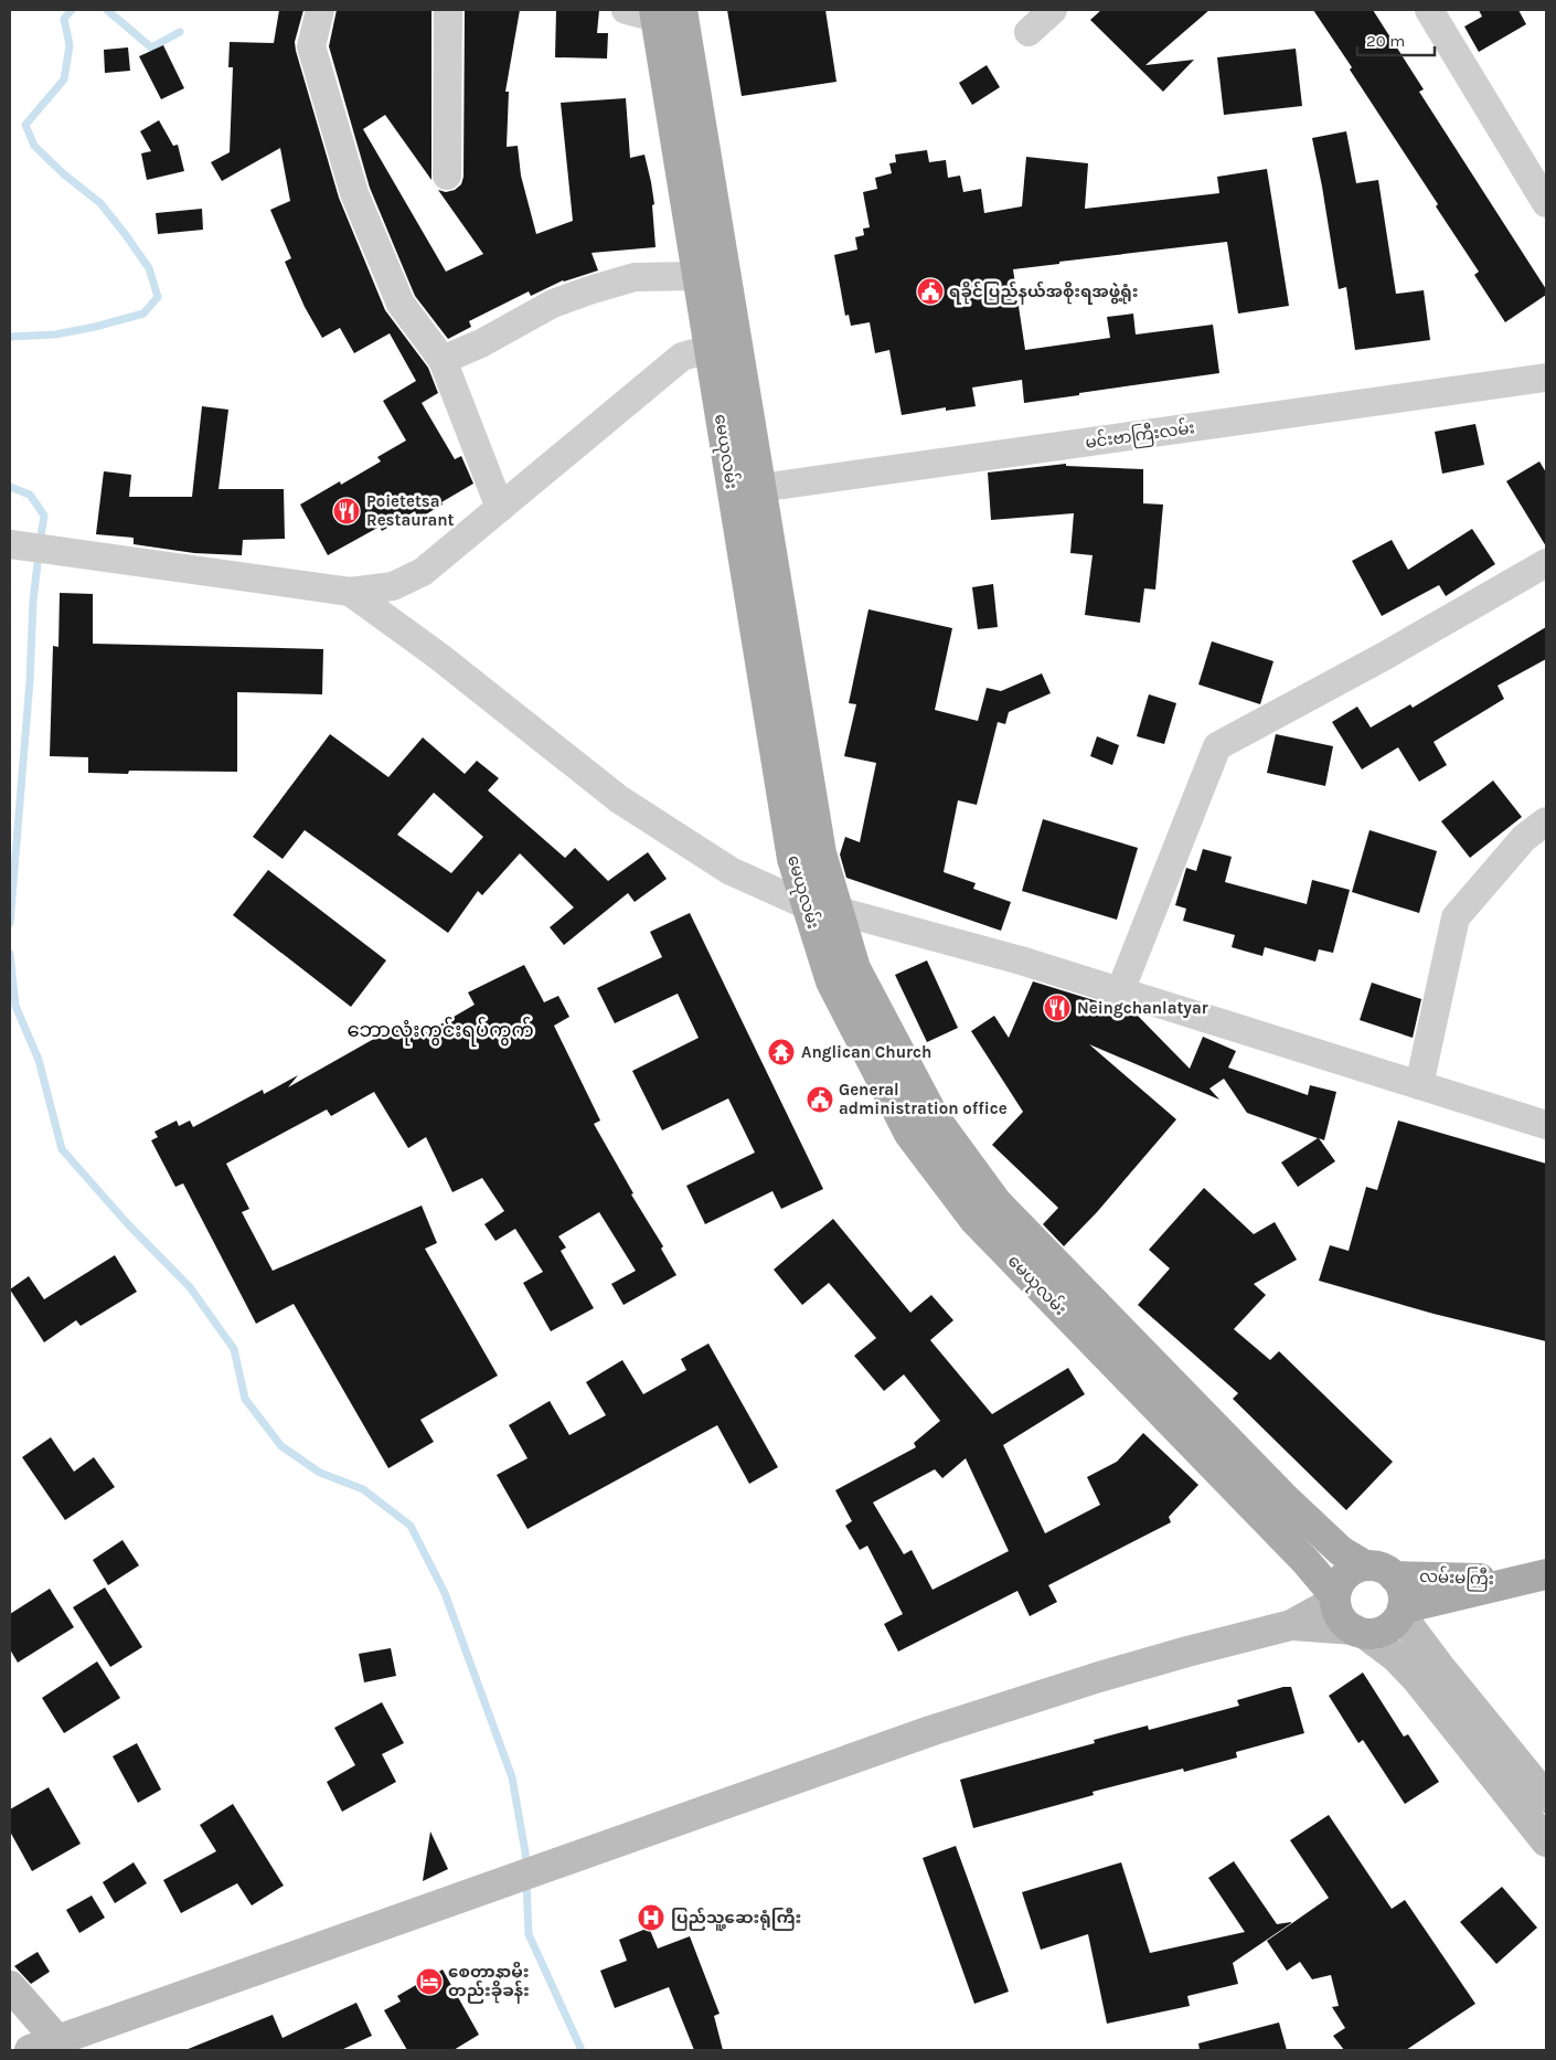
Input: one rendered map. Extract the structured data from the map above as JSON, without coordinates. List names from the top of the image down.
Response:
{
  "streets": {
    "main road": ["မေယုလမ်း", "လမ်းမကြီး"],
    "street": ["မင်းဗာကြီးလမ်း"]
  },
  "crossings": [
    ["မင်းဗာကြီးလမ်း", "မေယုလမ်း"],
    ["မေယုလမ်း", "လမ်းမကြီး"]
  ],
  "districts": ["ဘောလုံးကွင်းရပ်ကွက်"],
  "places": {
    "public building": ["ရခိုင်ပြည်နယ်အစိုးရအဖွဲ့ရုံး", "General administration office"],
    "restaurant": ["Poietetsa Restaurant", "Neingchanlatyar"],
    "temple": ["Anglican Church"],
    "hospital": ["ပြည်သူ့ဆေးရုံကြီး"],
    "hotel": ["စေတာနာမိုး တည်းခိုခန်း"]
  },
  "scale_bar": "20 m"
}
